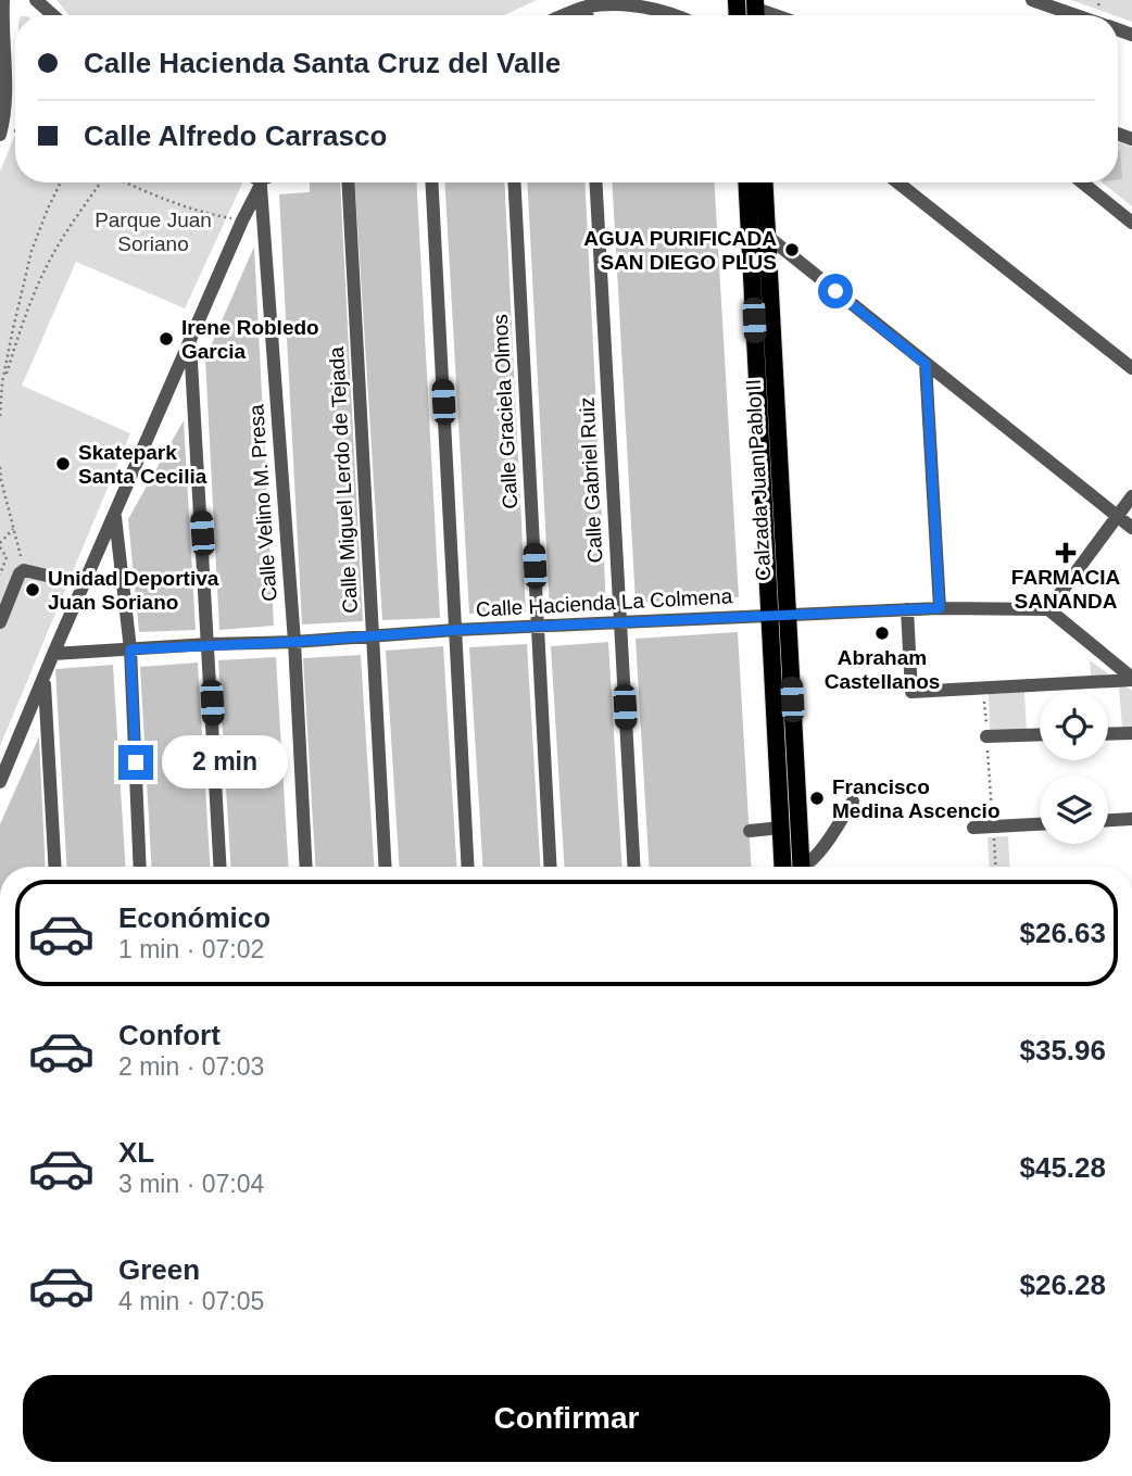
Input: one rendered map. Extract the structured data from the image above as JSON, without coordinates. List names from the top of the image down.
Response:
{
  "streets": {
    "main road": ["Calzada Juan Pablo II"],
    "street": [
      "Calle Graciela Olmos",
      "Calle Miguel Lerdo de Tejada",
      "Calle Gabriel Ruiz",
      "Calle Velino M. Presa",
      "Calle Hacienda La Colmena"
    ]
  },
  "crossings": [
    ["Calle Graciela Olmos", "Calle Hacienda La Colmena"],
    ["Calle Miguel Lerdo de Tejada", "Calle Hacienda La Colmena"],
    ["Calle Gabriel Ruiz", "Calle Hacienda La Colmena"],
    ["Calzada Juan Pablo II", "Calle Hacienda La Colmena"],
    ["Calle Velino M. Presa", "Calle Hacienda La Colmena"]
  ],
  "parks": ["Parque Juan Soriano"],
  "places": {
    "other": [
      "AGUA PURIFICADA SAN DIEGO PLUS",
      "Irene Robledo Garcia",
      "Skatepark Santa Cecilia",
      "Unidad Deportiva Juan Soriano",
      "Abraham Castellanos",
      "Francisco Medina Ascencio"
    ],
    "health": ["FARMACIA SANANDA"]
  },
  "page": {
    "banner": ["Calle Hacienda Santa Cruz del Valle", "Calle Alfredo Carrasco"],
    "bubble": "2 min",
    "list": [
      {
        "name": "Económico",
        "note": "1 min · 07:02",
        "value": "$26.63"
      },
      {
        "name": "Confort",
        "note": "2 min · 07:03",
        "value": "$35.96"
      },
      {
        "name": "XL",
        "note": "3 min · 07:04",
        "value": "$45.28"
      },
      {
        "name": "Green",
        "note": "4 min · 07:05",
        "value": "$26.28"
      }
    ],
    "buttons": "Confirmar"
  }
}
